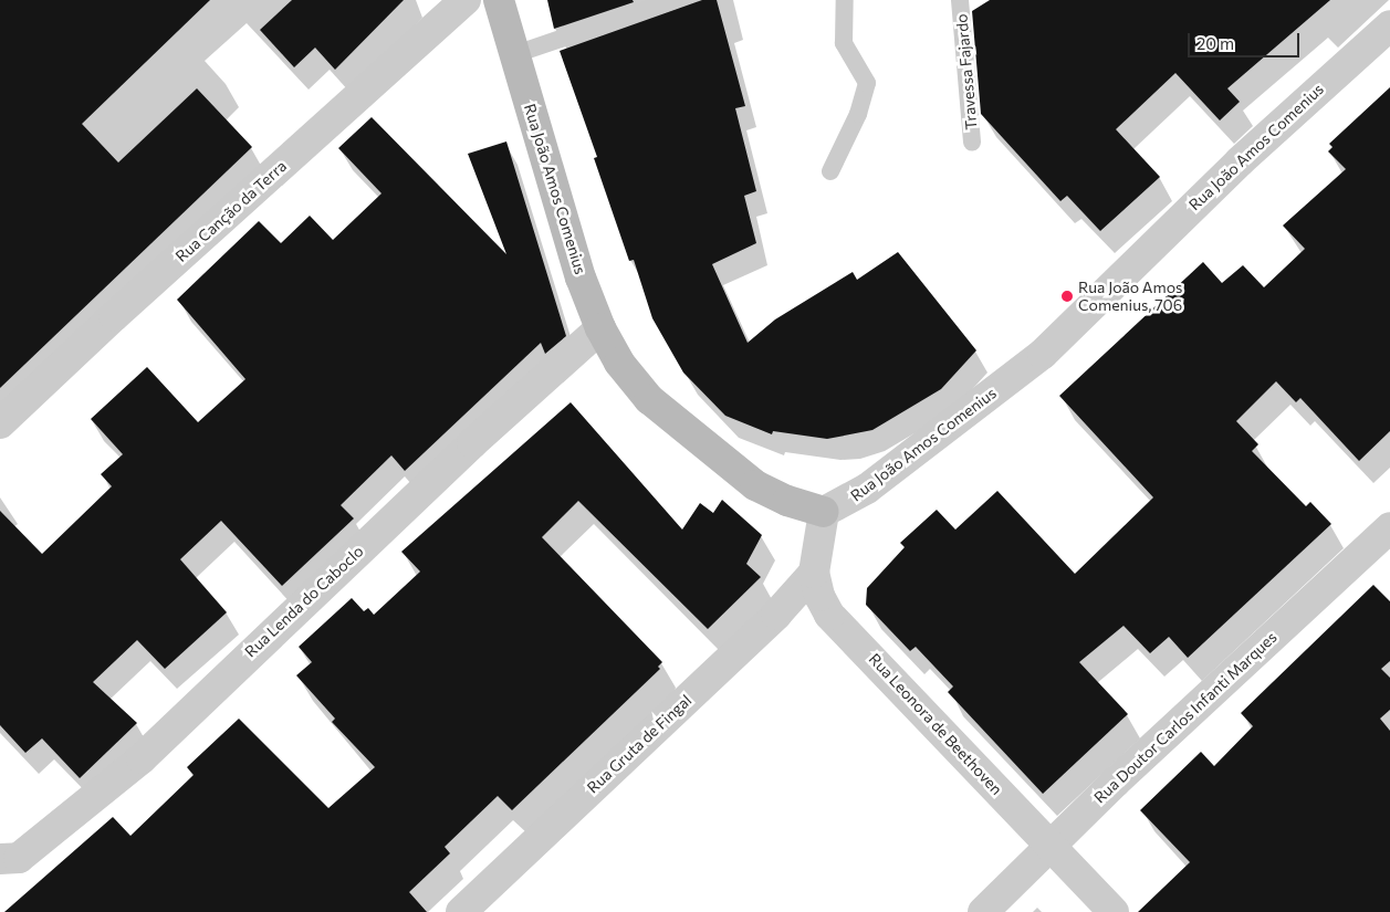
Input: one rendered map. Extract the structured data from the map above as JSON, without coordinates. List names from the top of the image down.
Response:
{
  "streets": {
    "street": [
      "Rua João Amos Comenius",
      "Rua Canção da Terra",
      "Rua Lenda do Caboclo",
      "Rua Doutor Carlos Infanti Marques",
      "Rua Leonora de Beethoven",
      "Rua Gruta de Fingal"
    ],
    "lane": ["Travessa Fajardo"]
  },
  "crossings": [
    ["Rua João Amos Comenius", "Rua Lenda do Caboclo"],
    ["Rua João Amos Comenius", "Rua Leonora de Beethoven"],
    ["Rua Doutor Carlos Infanti Marques", "Rua Leonora de Beethoven"],
    ["Rua Leonora de Beethoven", "Rua Gruta de Fingal"]
  ],
  "places": ["Rua João Amos Comenius, 706"],
  "scale_bar": "20 m"
}
